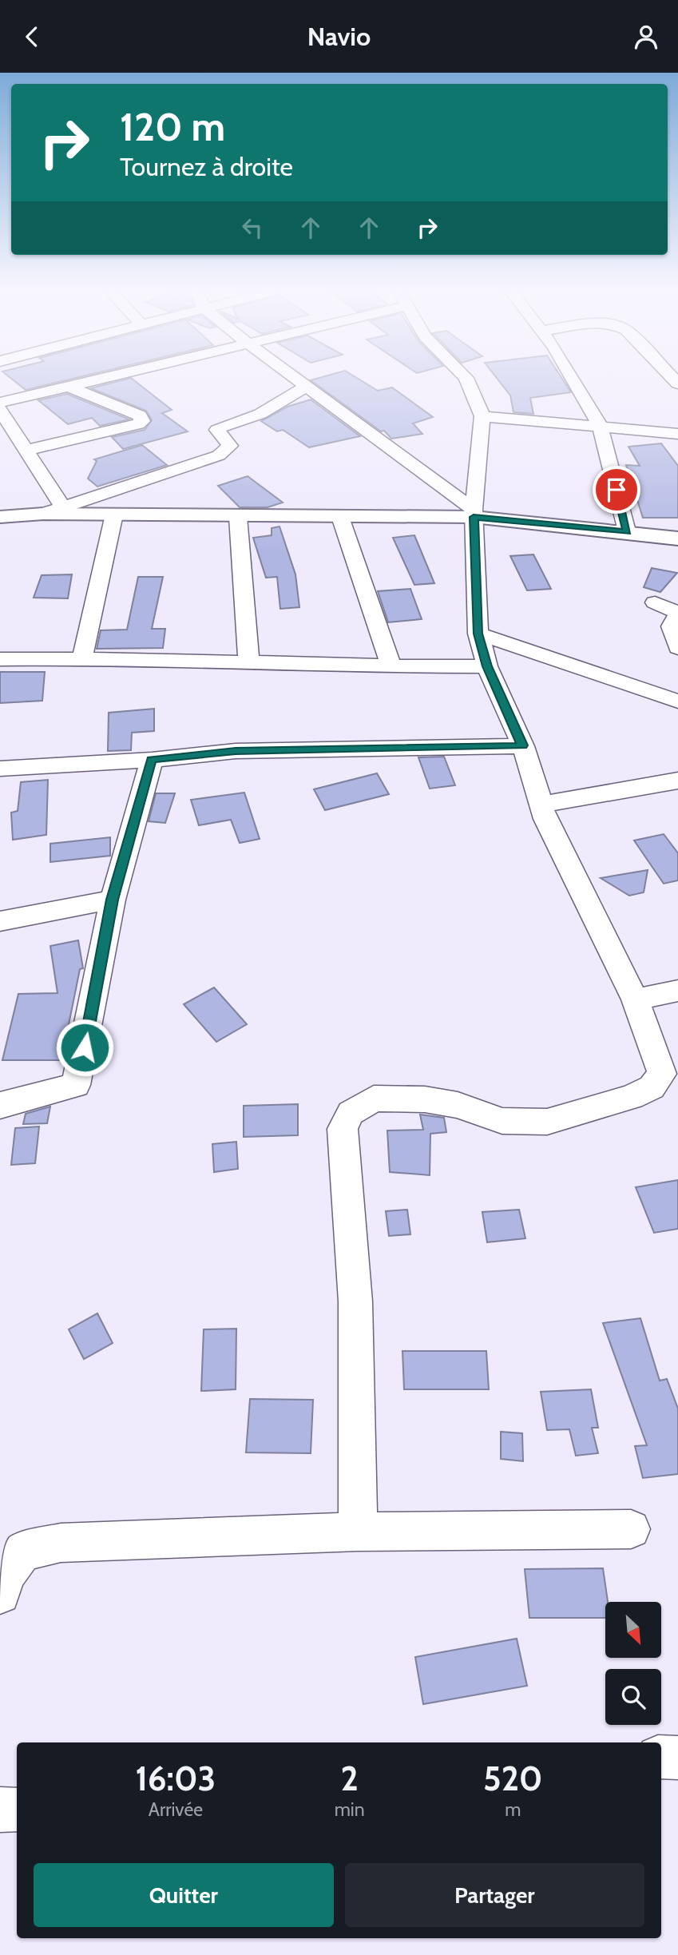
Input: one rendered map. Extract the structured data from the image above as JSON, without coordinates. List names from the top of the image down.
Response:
{
  "north": "bottom right",
  "page": {
    "header": "Navio",
    "turn": ["120 m", "Tournez à droite"],
    "eta": [
      "16:03",
      "Arrivée",
      "2",
      "min",
      "520",
      "m"
    ],
    "buttons": ["Quitter", "Partager"]
  }
}
